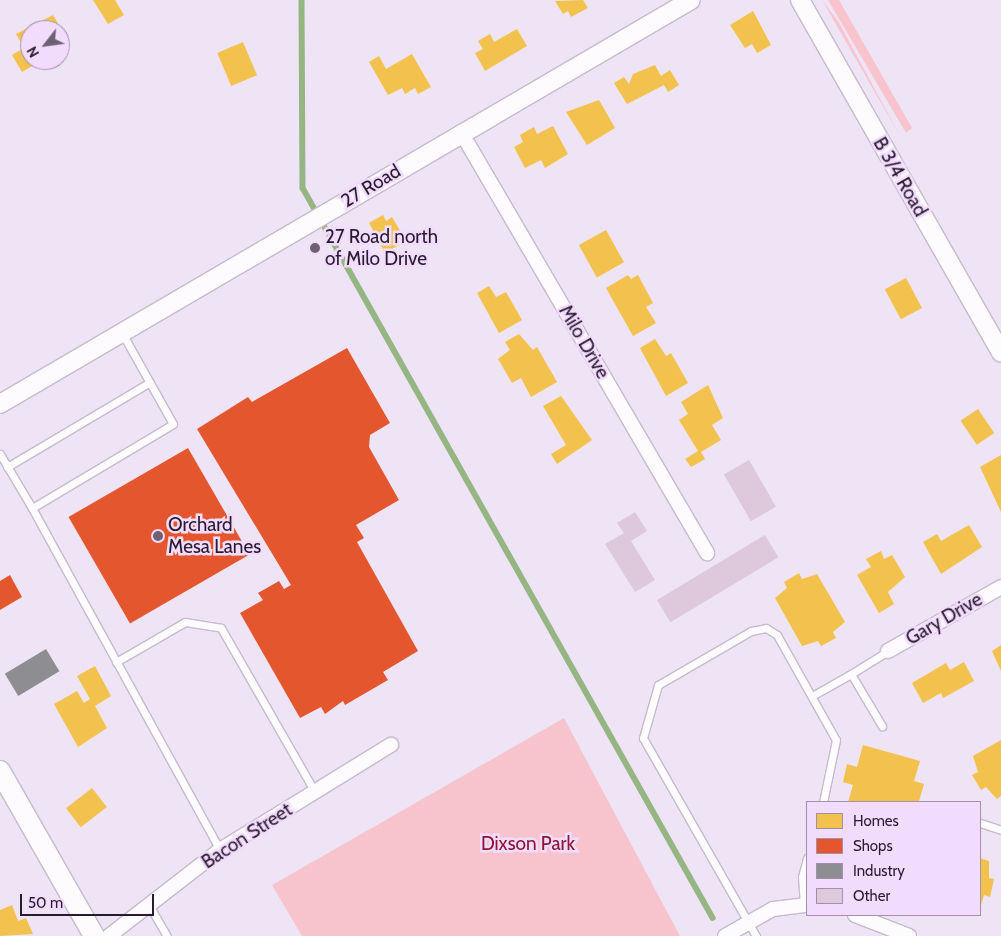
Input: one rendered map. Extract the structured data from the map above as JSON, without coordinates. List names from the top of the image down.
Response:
{
  "streets": {
    "street": [
      "B 3/4 Road",
      "27 Road",
      "Milo Drive",
      "Gary Drive",
      "Bacon Street"
    ]
  },
  "crossings": [
    ["27 Road", "Milo Drive"]
  ],
  "parks": ["Dixson Park"],
  "places": ["27 Road north of Milo Drive", "Orchard Mesa Lanes"],
  "legend": [
    "Homes",
    "Shops",
    "Industry",
    "Other"
  ],
  "scale_bar": "50 m",
  "north": "bottom left"
}
